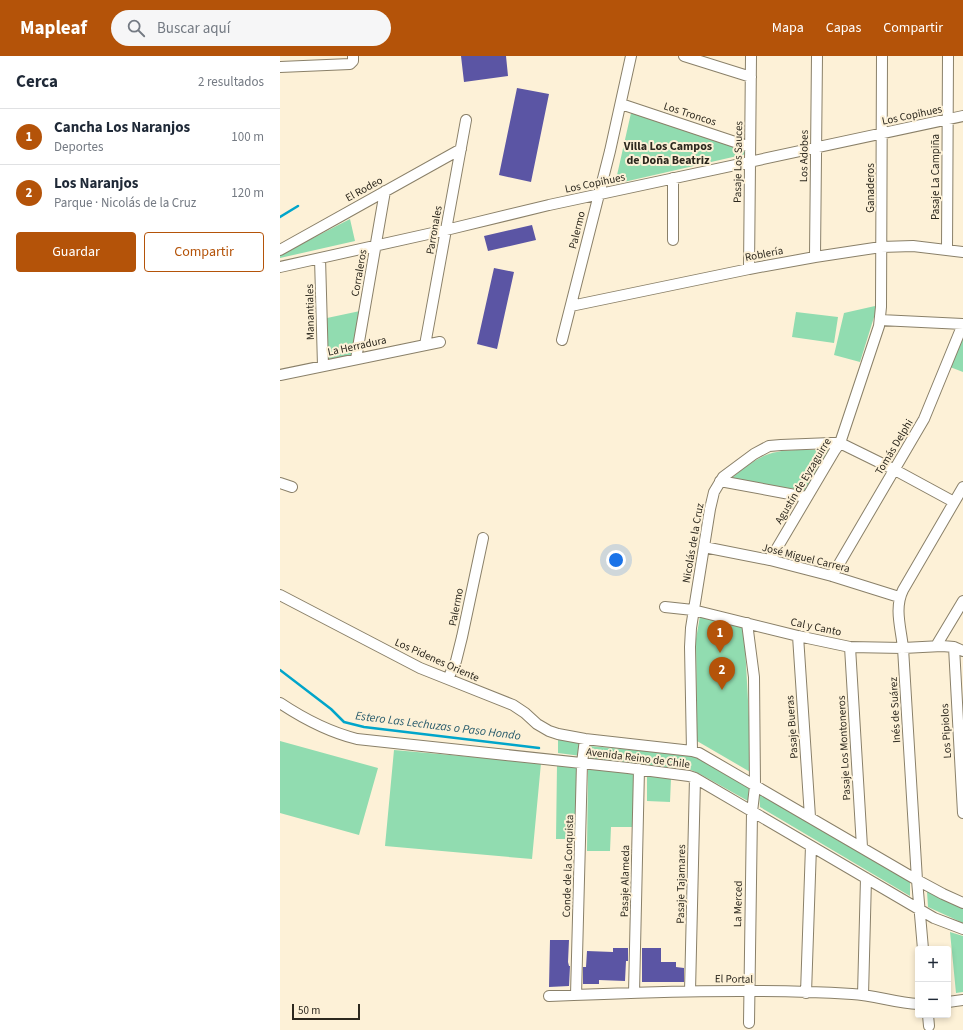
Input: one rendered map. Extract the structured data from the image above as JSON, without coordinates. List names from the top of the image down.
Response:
{
  "streets": {
    "street": [
      "Los Troncos",
      "Los Copihues",
      "Los Adobes",
      "Pasaje Los Sauces",
      "Pasaje La Campiña",
      "Ganaderos",
      "El Rodeo",
      "Parronales",
      "Palermo",
      "Roblería",
      "Corraleros",
      "Manantiales",
      "La Herradura",
      "Tomás Delphi",
      "Agustín de Eyzaguirre",
      "Nicolás de la Cruz",
      "José Miguel Carrera",
      "Cal y Canto",
      "Los Pidenes Oriente",
      "Inés de Suárez",
      "Pasaje Bueras",
      "Los Pipiolos",
      "Pasaje Los Montoneros",
      "Avenida Reino de Chile",
      "Conde de la Conquista",
      "Pasaje Alameda",
      "Pasaje Tajamares",
      "La Merced",
      "El Portal"
    ]
  },
  "crossings": [
    ["Los Troncos", "Pasaje Los Sauces"],
    ["Los Troncos", "Palermo"],
    ["Los Copihues", "Los Adobes"],
    ["Los Copihues", "Pasaje Los Sauces"],
    ["Los Copihues", "Pasaje La Campiña"],
    ["Los Copihues", "Ganaderos"],
    ["Los Copihues", "Parronales"],
    ["Los Copihues", "Palermo"],
    ["Los Copihues", "Corraleros"],
    ["Los Copihues", "Manantiales"],
    ["Los Adobes", "Roblería"],
    ["Pasaje Los Sauces", "Roblería"],
    ["Pasaje La Campiña", "Roblería"],
    ["Ganaderos", "Roblería"],
    ["Ganaderos", "Agustín de Eyzaguirre"],
    ["El Rodeo", "Parronales"],
    ["El Rodeo", "Corraleros"],
    ["Parronales", "La Herradura"],
    ["Palermo", "Roblería"],
    ["Palermo", "Los Pidenes Oriente"],
    ["Corraleros", "La Herradura"],
    ["Manantiales", "La Herradura"],
    ["Tomás Delphi", "Nicolás de la Cruz"],
    ["Tomás Delphi", "José Miguel Carrera"],
    ["Agustín de Eyzaguirre", "Nicolás de la Cruz"],
    ["Agustín de Eyzaguirre", "José Miguel Carrera"],
    ["Nicolás de la Cruz", "José Miguel Carrera"],
    ["Nicolás de la Cruz", "Cal y Canto"],
    ["Nicolás de la Cruz", "Avenida Reino de Chile"],
    ["José Miguel Carrera", "Inés de Suárez"],
    ["Cal y Canto", "Inés de Suárez"],
    ["Cal y Canto", "Pasaje Bueras"],
    ["Cal y Canto", "Los Pipiolos"],
    ["Cal y Canto", "Pasaje Los Montoneros"],
    ["Cal y Canto", "La Merced"],
    ["Los Pidenes Oriente", "Avenida Reino de Chile"],
    ["Los Pidenes Oriente", "Conde de la Conquista"],
    ["Inés de Suárez", "Avenida Reino de Chile"],
    ["Pasaje Bueras", "Avenida Reino de Chile"],
    ["Pasaje Los Montoneros", "Avenida Reino de Chile"],
    ["Avenida Reino de Chile", "Conde de la Conquista"],
    ["Avenida Reino de Chile", "Pasaje Alameda"],
    ["Avenida Reino de Chile", "Pasaje Tajamares"],
    ["Avenida Reino de Chile", "La Merced"],
    ["Conde de la Conquista", "El Portal"],
    ["Pasaje Alameda", "El Portal"],
    ["Pasaje Tajamares", "El Portal"],
    ["La Merced", "El Portal"]
  ],
  "districts": ["Villa Los Campos de Doña Beatriz"],
  "water": ["Estero Las Lechuzas o Paso Hondo"],
  "scale_bar": "50 m",
  "page": {
    "header": "Mapleaf",
    "search": "Buscar aquí",
    "nav": ["Mapa", "Capas", "Compartir"],
    "heading": ["Cerca", "2 resultados"],
    "list": [
      {
        "mark": "1",
        "name": "Cancha Los Naranjos",
        "note": "Deportes",
        "value": "100 m"
      },
      {
        "mark": "2",
        "name": "Los Naranjos",
        "note": "Parque · Nicolás de la Cruz",
        "value": "120 m"
      }
    ],
    "buttons": ["Guardar", "Compartir"],
    "pins": ["1", "2"],
    "map_buttons": ["+", "−"],
    "scale": "50 m"
  }
}
